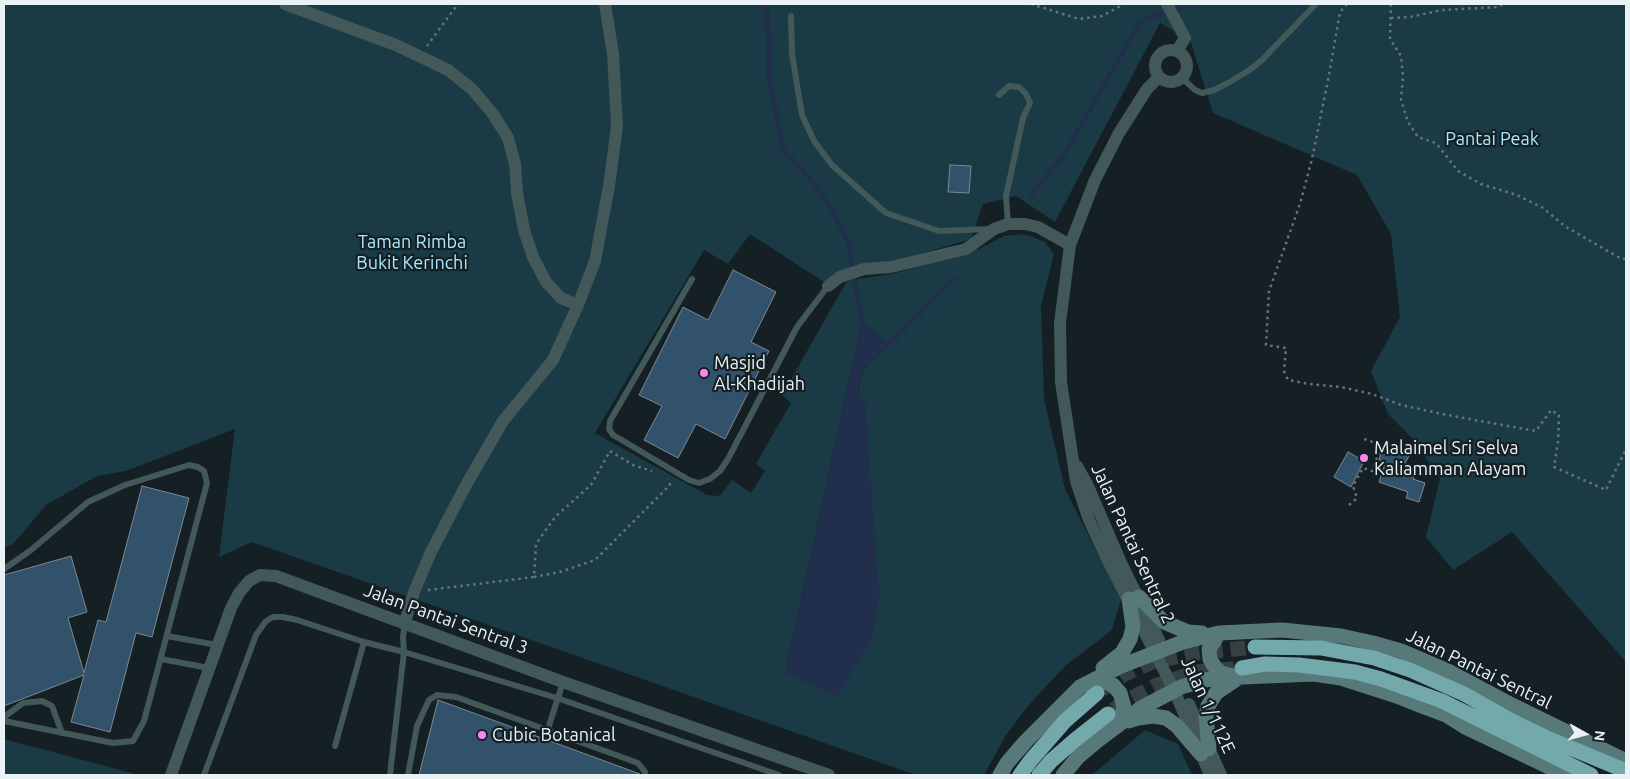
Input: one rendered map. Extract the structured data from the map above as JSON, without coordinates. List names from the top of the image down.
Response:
{
  "streets": {
    "main road": ["Jalan Pantai Sentral"],
    "street": ["Jalan Pantai Sentral 2", "Jalan Pantai Sentral 3", "Jalan 1/112E"]
  },
  "crossings": [
    ["Jalan Pantai Sentral 2", "Jalan Pantai Sentral"],
    ["Jalan Pantai Sentral 2", "Jalan 1/112E"],
    ["Jalan Pantai Sentral", "Jalan 1/112E"]
  ],
  "parks": ["Pantai Peak", "Taman Rimba Bukit Kerinchi"],
  "places": ["Masjid Al-Khadijah", "Malaimel Sri Selva Kaliamman Alayam", "Cubic Botanical"],
  "north": "right"
}
